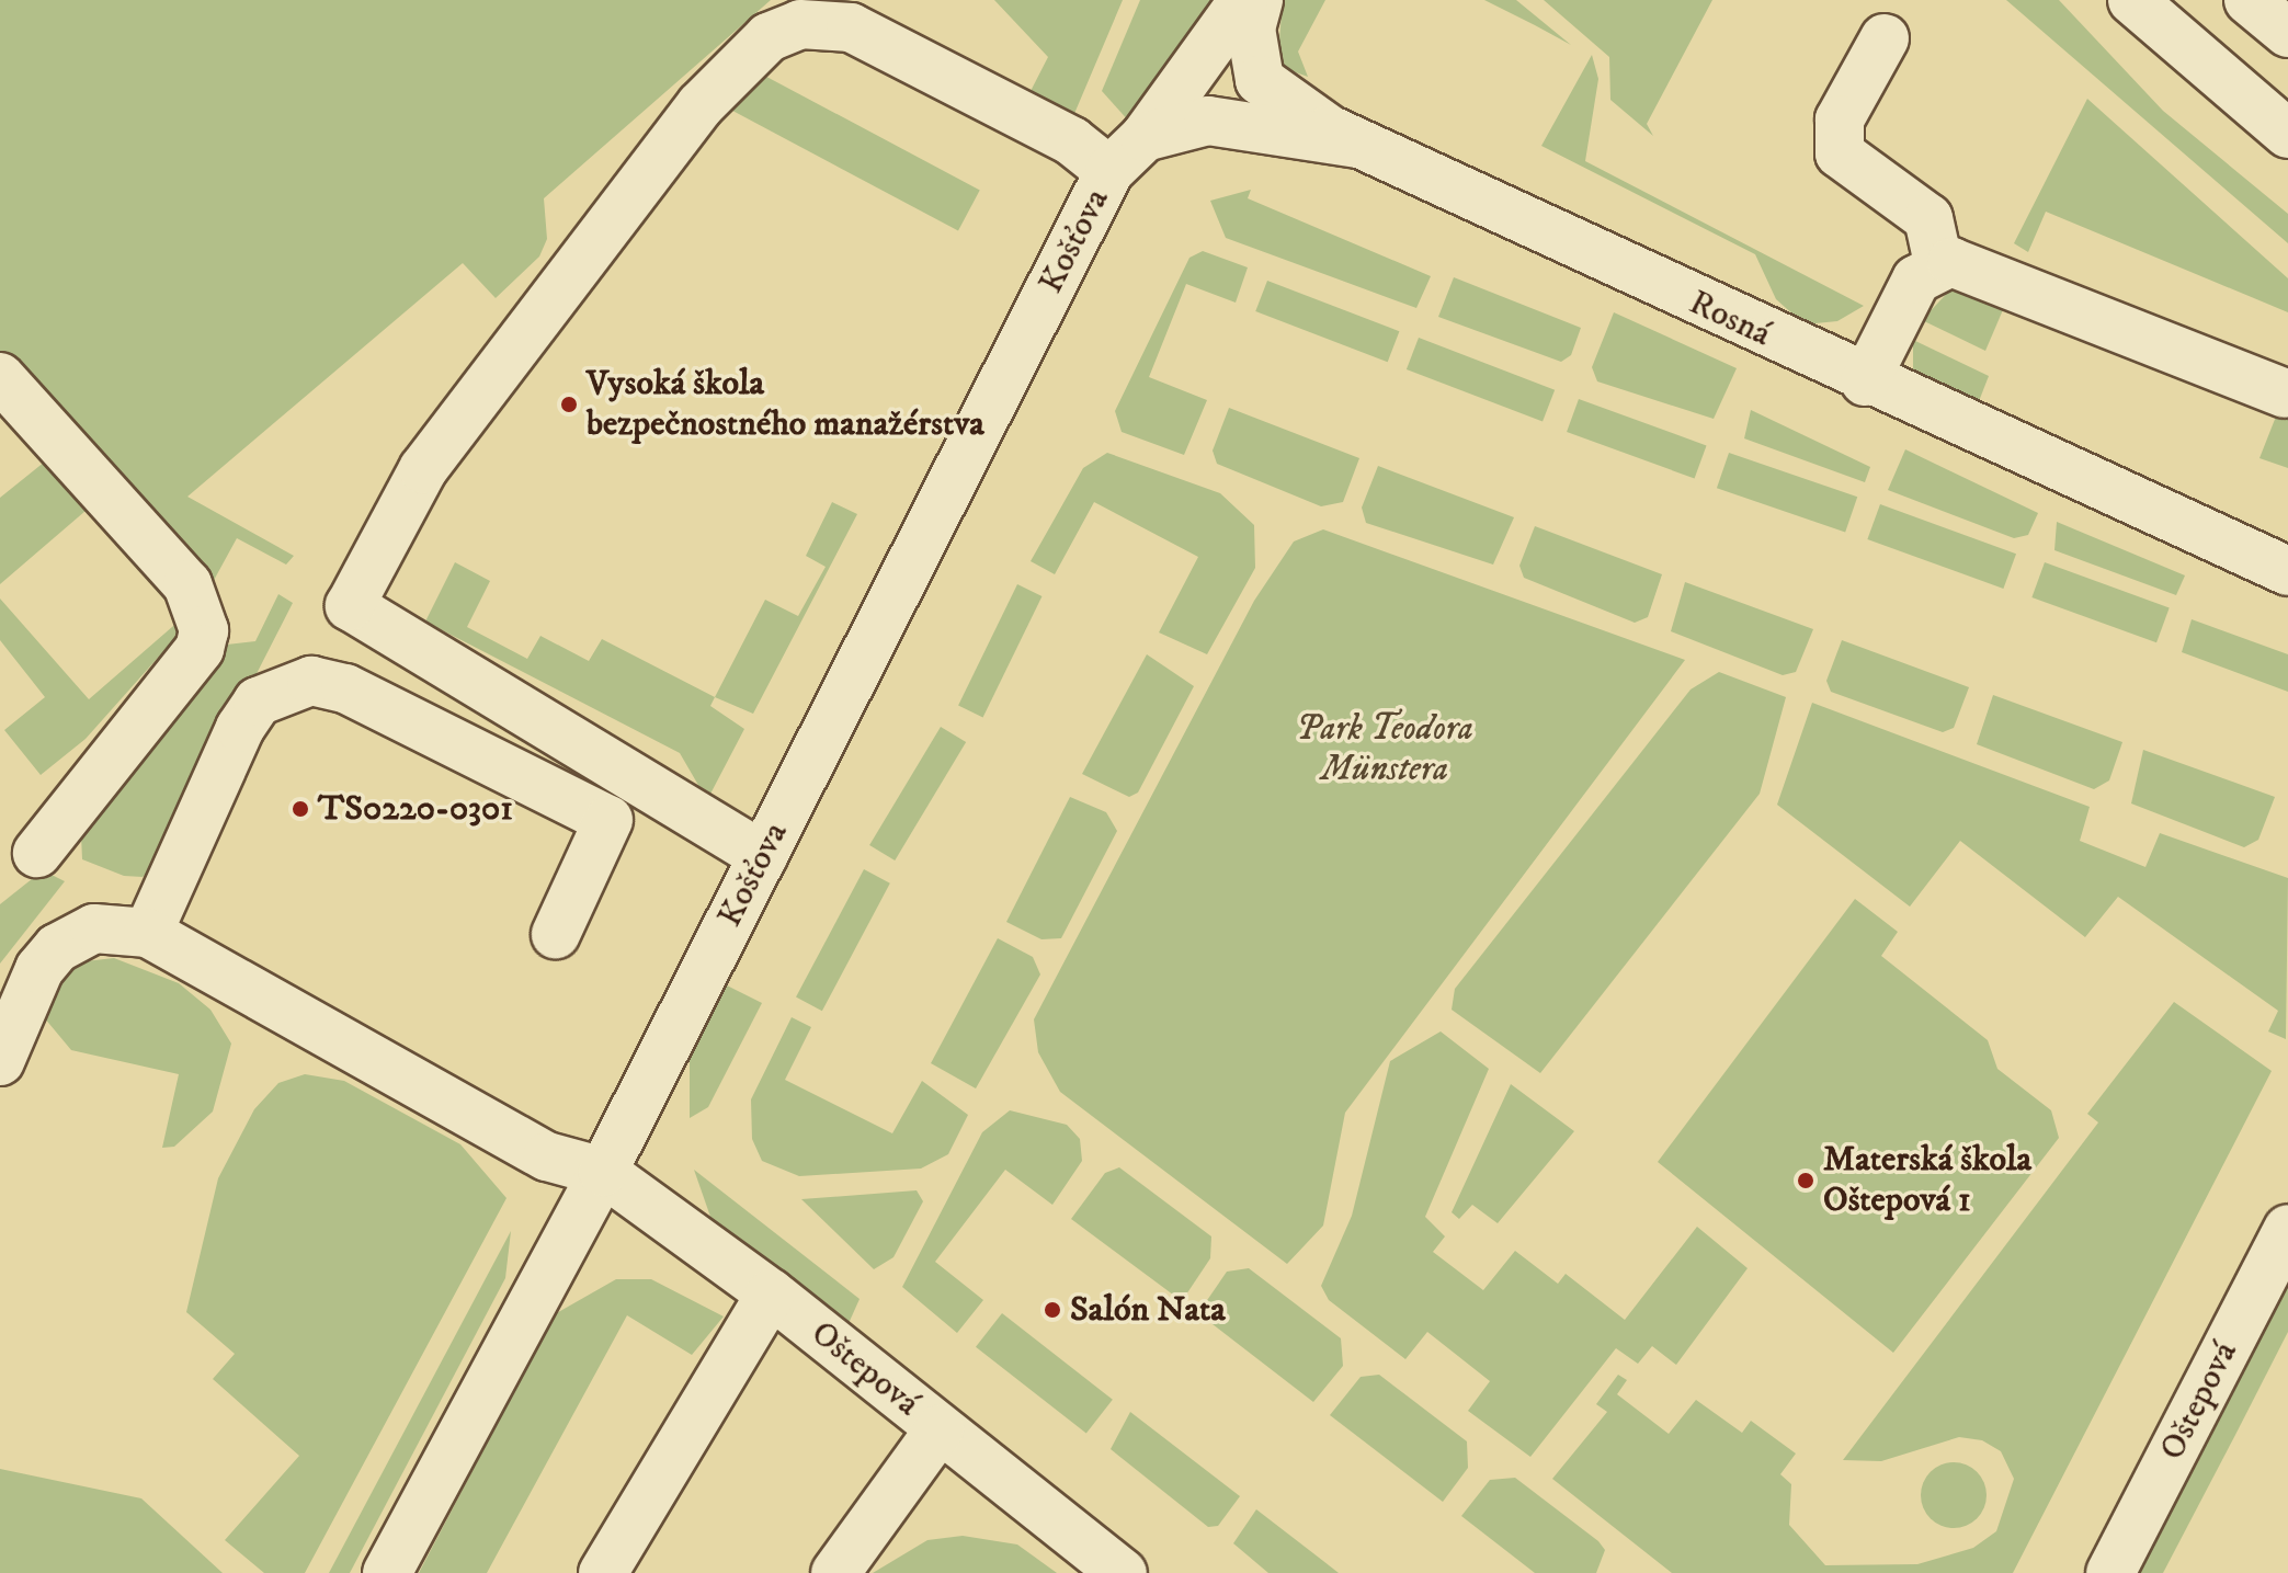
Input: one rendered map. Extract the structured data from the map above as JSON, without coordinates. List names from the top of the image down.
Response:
{
  "streets": {
    "street": ["Košťova", "Rosná", "Oštepová"]
  },
  "crossings": [
    ["Košťova", "Oštepová"]
  ],
  "parks": ["Park Teodora Münstera"],
  "places": [
    "Vysoká škola bezpečnostného manažérstva",
    "TS0220-0301",
    "Materská škola Oštepová 1",
    "Salón Nata"
  ]
}
